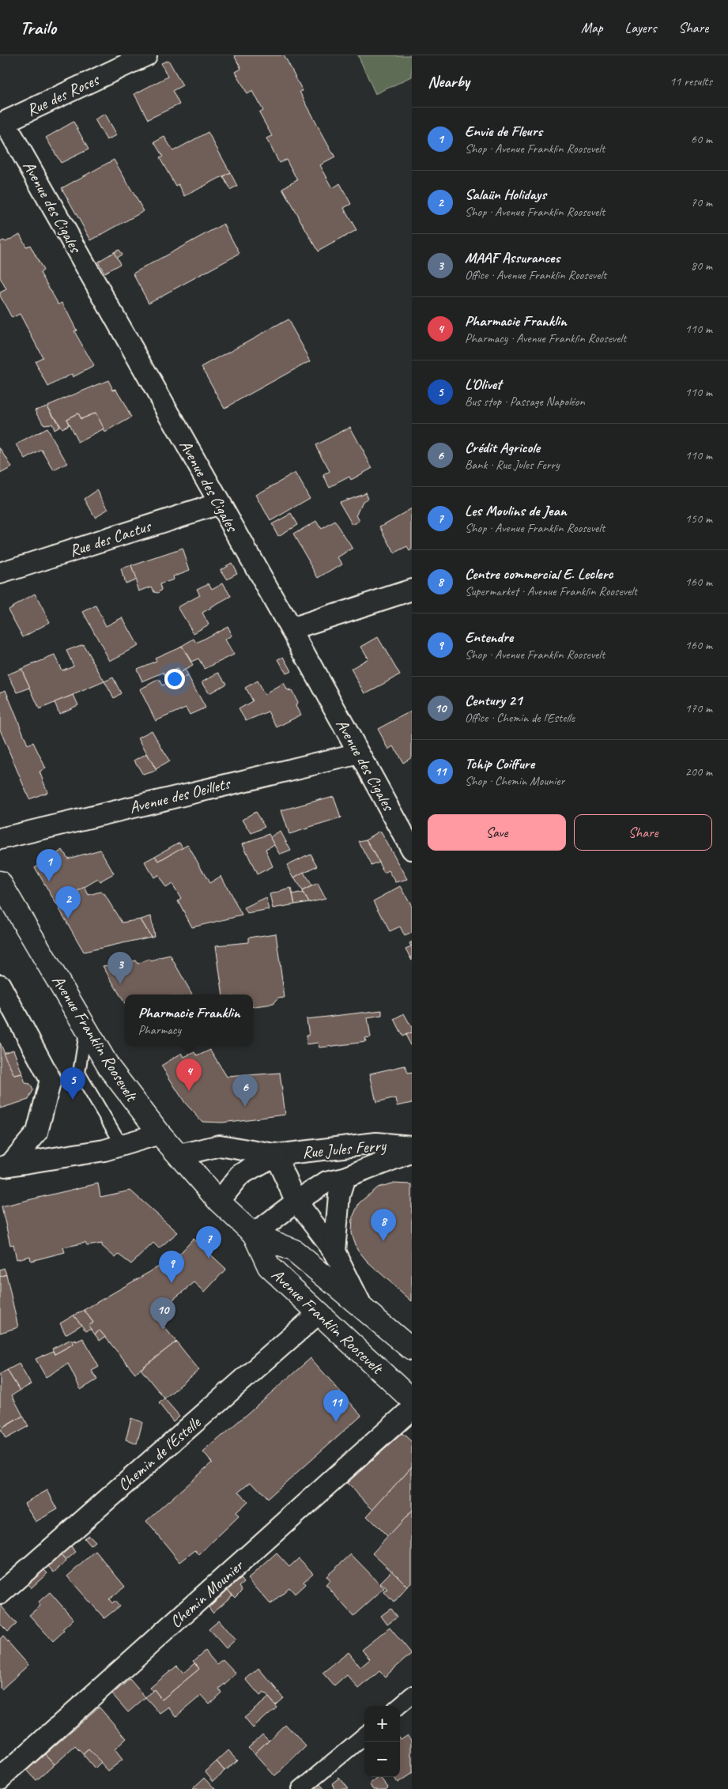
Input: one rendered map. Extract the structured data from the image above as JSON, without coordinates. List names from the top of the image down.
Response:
{
  "streets": {
    "main road": ["Avenue Franklin Roosevelt"],
    "street": [
      "Rue des Roses",
      "Avenue des Cigales",
      "Rue des Cactus",
      "Avenue des Oeillets",
      "Rue Jules Ferry",
      "Chemin de l'Estelle",
      "Chemin Mounier"
    ]
  },
  "crossings": [
    ["Rue des Roses", "Avenue des Cigales"],
    ["Avenue des Cigales", "Rue des Cactus"],
    ["Avenue des Cigales", "Avenue des Oeillets"],
    ["Avenue Franklin Roosevelt", "Rue Jules Ferry"],
    ["Avenue Franklin Roosevelt", "Chemin de l'Estelle"]
  ],
  "page": {
    "header": "Trailo",
    "nav": ["Map", "Layers", "Share"],
    "heading": ["Nearby", "11 results"],
    "list": [
      {
        "mark": "1",
        "name": "Envie de Fleurs",
        "note": "Shop · Avenue Franklin Roosevelt",
        "value": "60 m"
      },
      {
        "mark": "2",
        "name": "Salaün Holidays",
        "note": "Shop · Avenue Franklin Roosevelt",
        "value": "70 m"
      },
      {
        "mark": "3",
        "name": "MAAF Assurances",
        "note": "Office · Avenue Franklin Roosevelt",
        "value": "80 m"
      },
      {
        "mark": "4",
        "name": "Pharmacie Franklin",
        "note": "Pharmacy · Avenue Franklin Roosevelt",
        "value": "110 m"
      },
      {
        "mark": "5",
        "name": "L'Olivet",
        "note": "Bus stop · Passage Napoléon",
        "value": "110 m"
      },
      {
        "mark": "6",
        "name": "Crédit Agricole",
        "note": "Bank · Rue Jules Ferry",
        "value": "110 m"
      },
      {
        "mark": "7",
        "name": "Les Moulins de Jean",
        "note": "Shop · Avenue Franklin Roosevelt",
        "value": "150 m"
      },
      {
        "mark": "8",
        "name": "Centre commercial E. Leclerc",
        "note": "Supermarket · Avenue Franklin Roosevelt",
        "value": "160 m"
      },
      {
        "mark": "9",
        "name": "Entendre",
        "note": "Shop · Avenue Franklin Roosevelt",
        "value": "160 m"
      },
      {
        "mark": "10",
        "name": "Century 21",
        "note": "Office · Chemin de l'Estelle",
        "value": "170 m"
      },
      {
        "mark": "11",
        "name": "Tchip Coiffure",
        "note": "Shop · Chemin Mounier",
        "value": "200 m"
      }
    ],
    "buttons": ["Save", "Share"],
    "pins": [
      "1",
      "2",
      "3",
      "4",
      "5",
      "6",
      "8",
      "7",
      "9",
      "10",
      "11"
    ],
    "popup": ["Pharmacie Franklin", "Pharmacy"],
    "map_buttons": ["+", "−"]
  }
}
